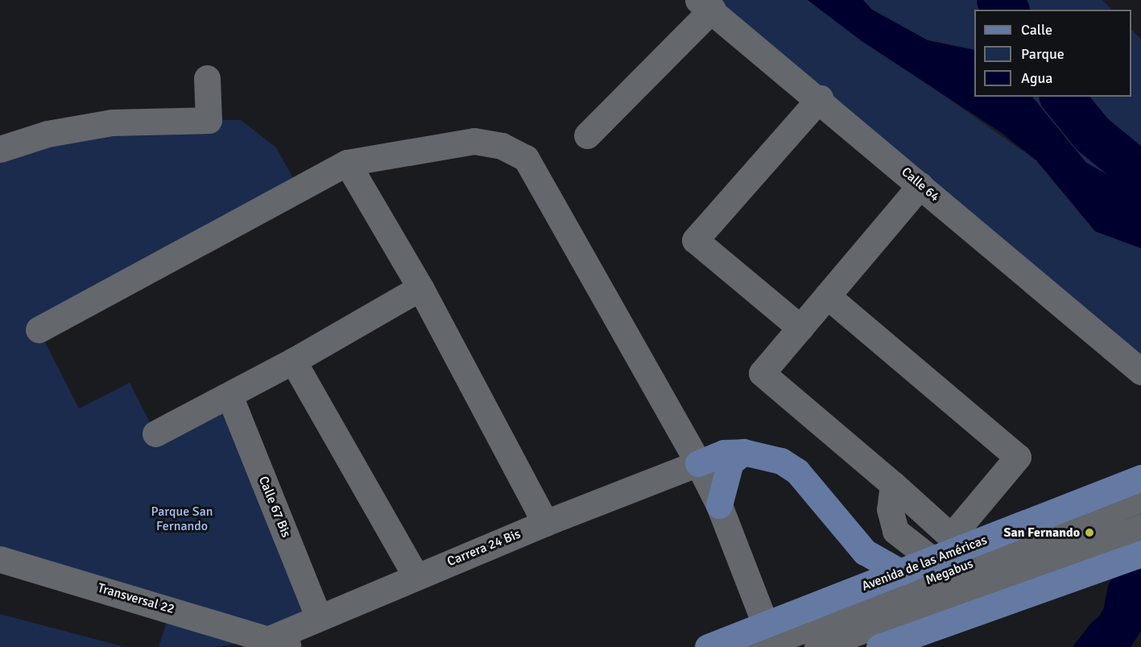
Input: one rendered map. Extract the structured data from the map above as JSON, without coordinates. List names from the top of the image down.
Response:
{
  "streets": {
    "main road": ["Avenida de las Américas"],
    "street": [
      "Calle 64",
      "Calle 67 Bis",
      "Carrera 24 Bis",
      "Megabus",
      "Transversal 22"
    ]
  },
  "crossings": [
    ["Calle 67 Bis", "Carrera 24 Bis"],
    ["Carrera 24 Bis", "Transversal 22"],
    ["Avenida de las Américas", "Megabus"]
  ],
  "parks": ["Parque San Fernando"],
  "places": ["San Fernando"],
  "legend": ["Calle", "Parque", "Agua"]
}
